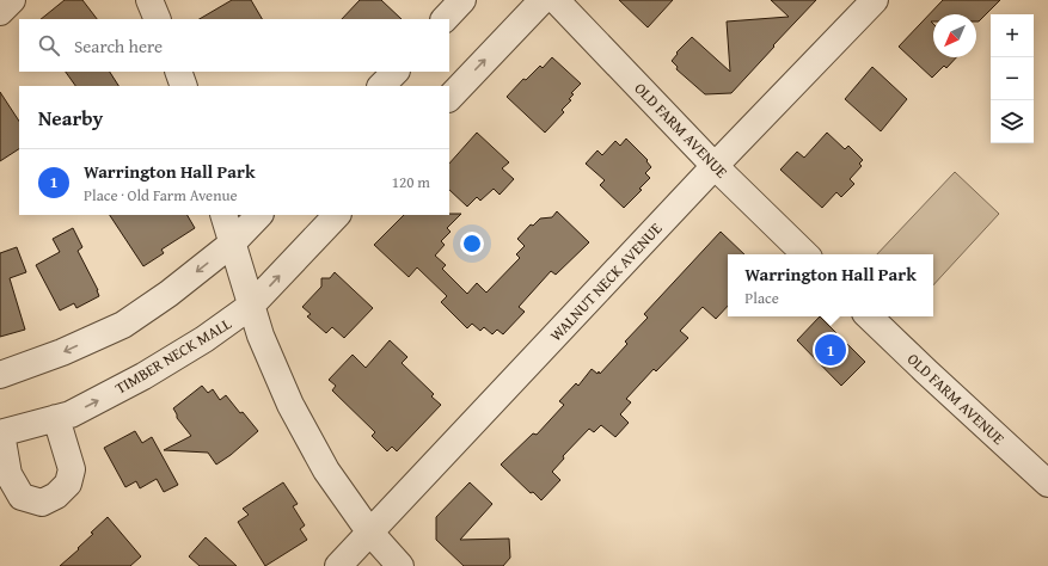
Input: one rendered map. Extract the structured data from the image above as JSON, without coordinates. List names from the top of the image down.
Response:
{
  "streets": {
    "street": ["OLD FARM AVENUE", "WALNUT NECK AVENUE", "TIMBER NECK MALL"]
  },
  "crossings": [
    ["OLD FARM AVENUE", "WALNUT NECK AVENUE"]
  ],
  "north": "bottom left",
  "page": {
    "map_buttons": ["+", "−"],
    "search": "Search here",
    "heading": "Nearby",
    "list": [
      {
        "mark": "1",
        "name": "Warrington Hall Park",
        "note": "Place · Old Farm Avenue",
        "value": "120 m"
      }
    ],
    "popup": ["Warrington Hall Park", "Place"],
    "pins": "1"
  }
}
